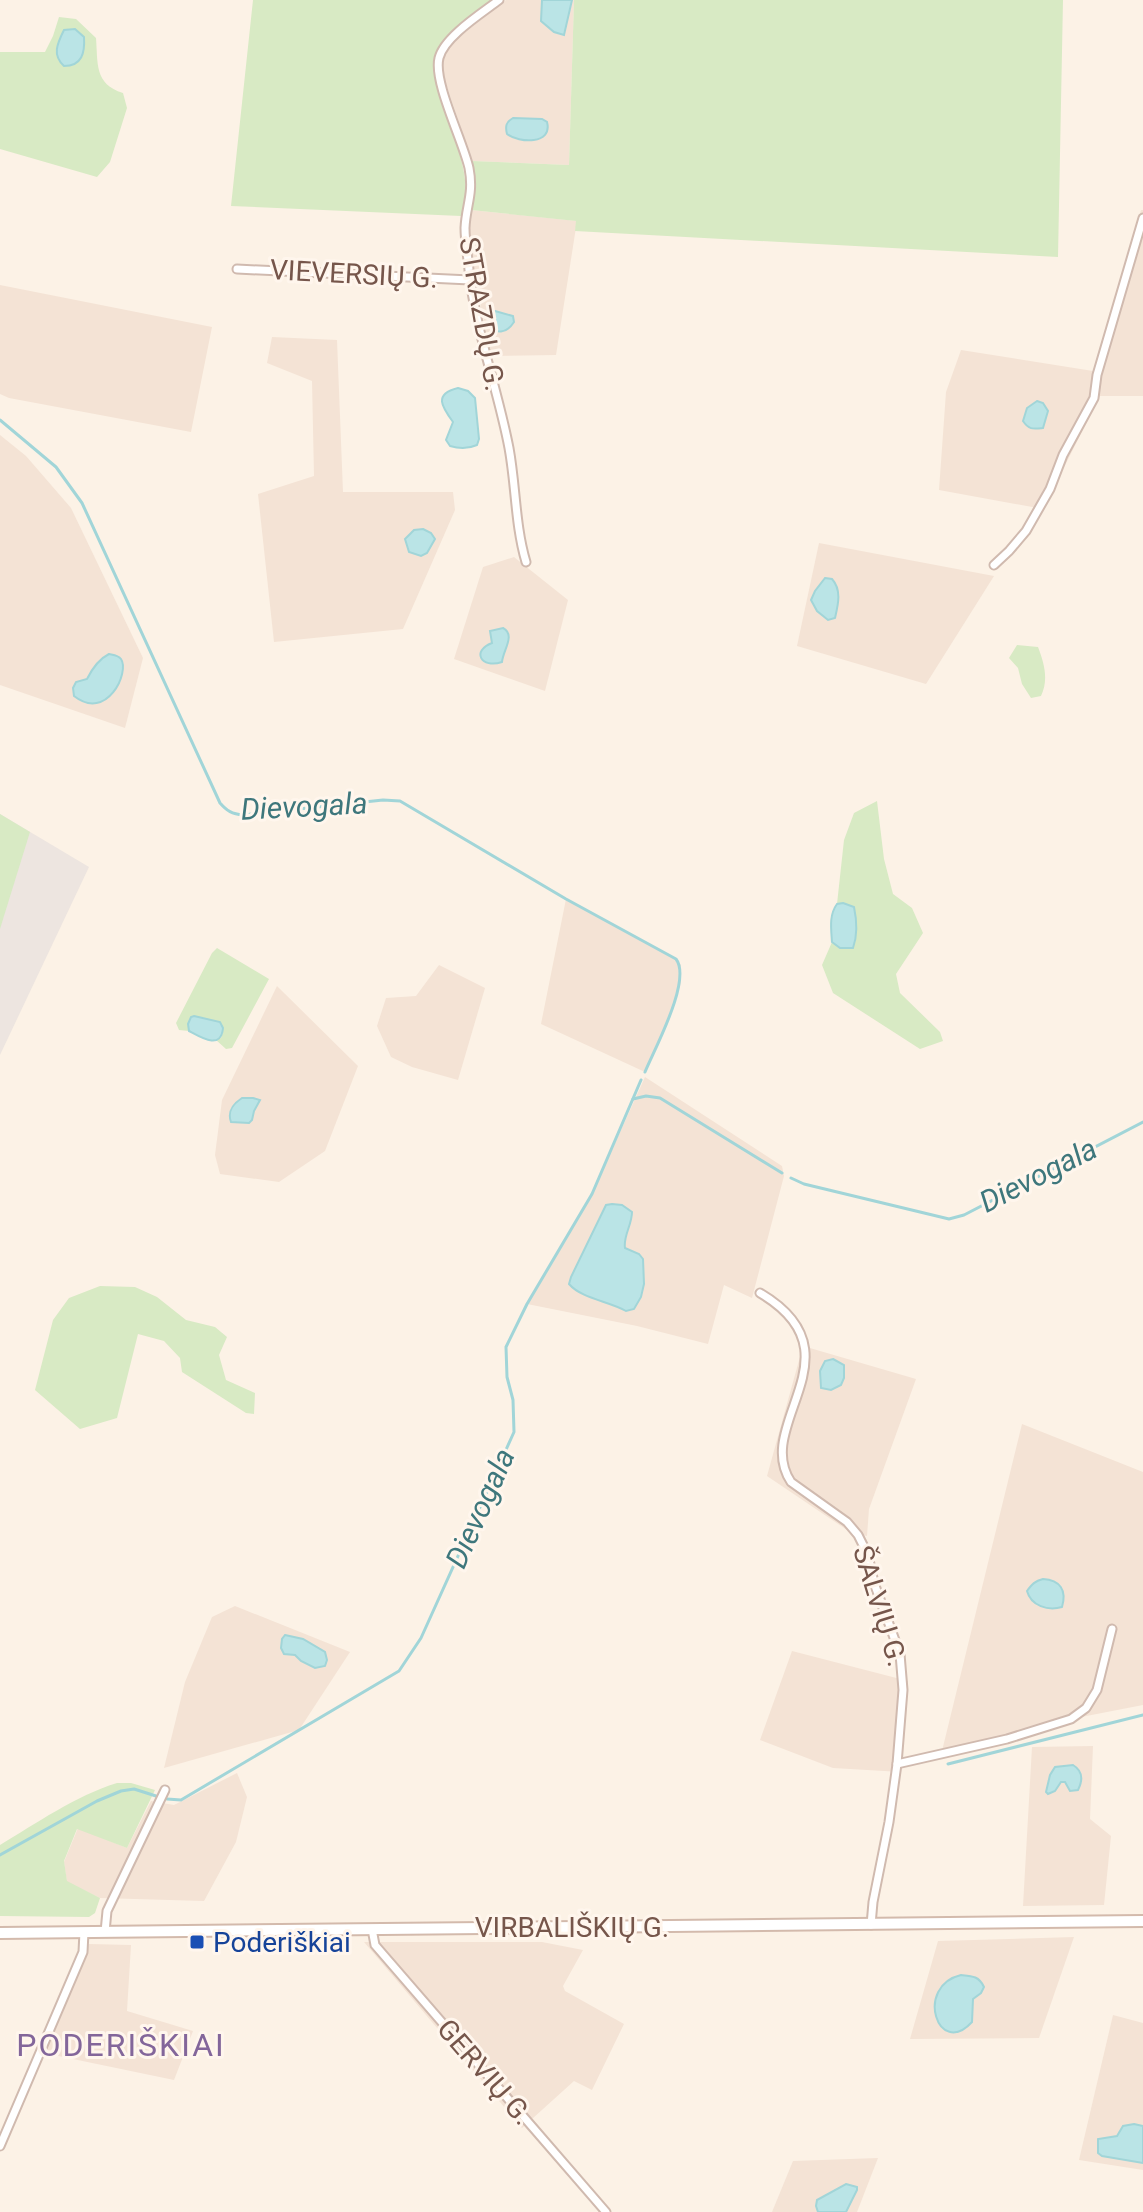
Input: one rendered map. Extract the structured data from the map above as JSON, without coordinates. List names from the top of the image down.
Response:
{
  "streets": {
    "main road": ["VIRBALIŠKIŲ G."],
    "street": [
      "VIEVERSIŲ G.",
      "STRAZDŲ G.",
      "ŠALVIŲ G.",
      "GERVIŲ G."
    ]
  },
  "crossings": [
    ["VIEVERSIŲ G.", "STRAZDŲ G."],
    ["ŠALVIŲ G.", "VIRBALIŠKIŲ G."],
    ["VIRBALIŠKIŲ G.", "GERVIŲ G."]
  ],
  "districts": ["PODERIŠKIAI"],
  "water": ["Dievogala"],
  "places": {
    "transit": ["Poderiškiai"]
  }
}
